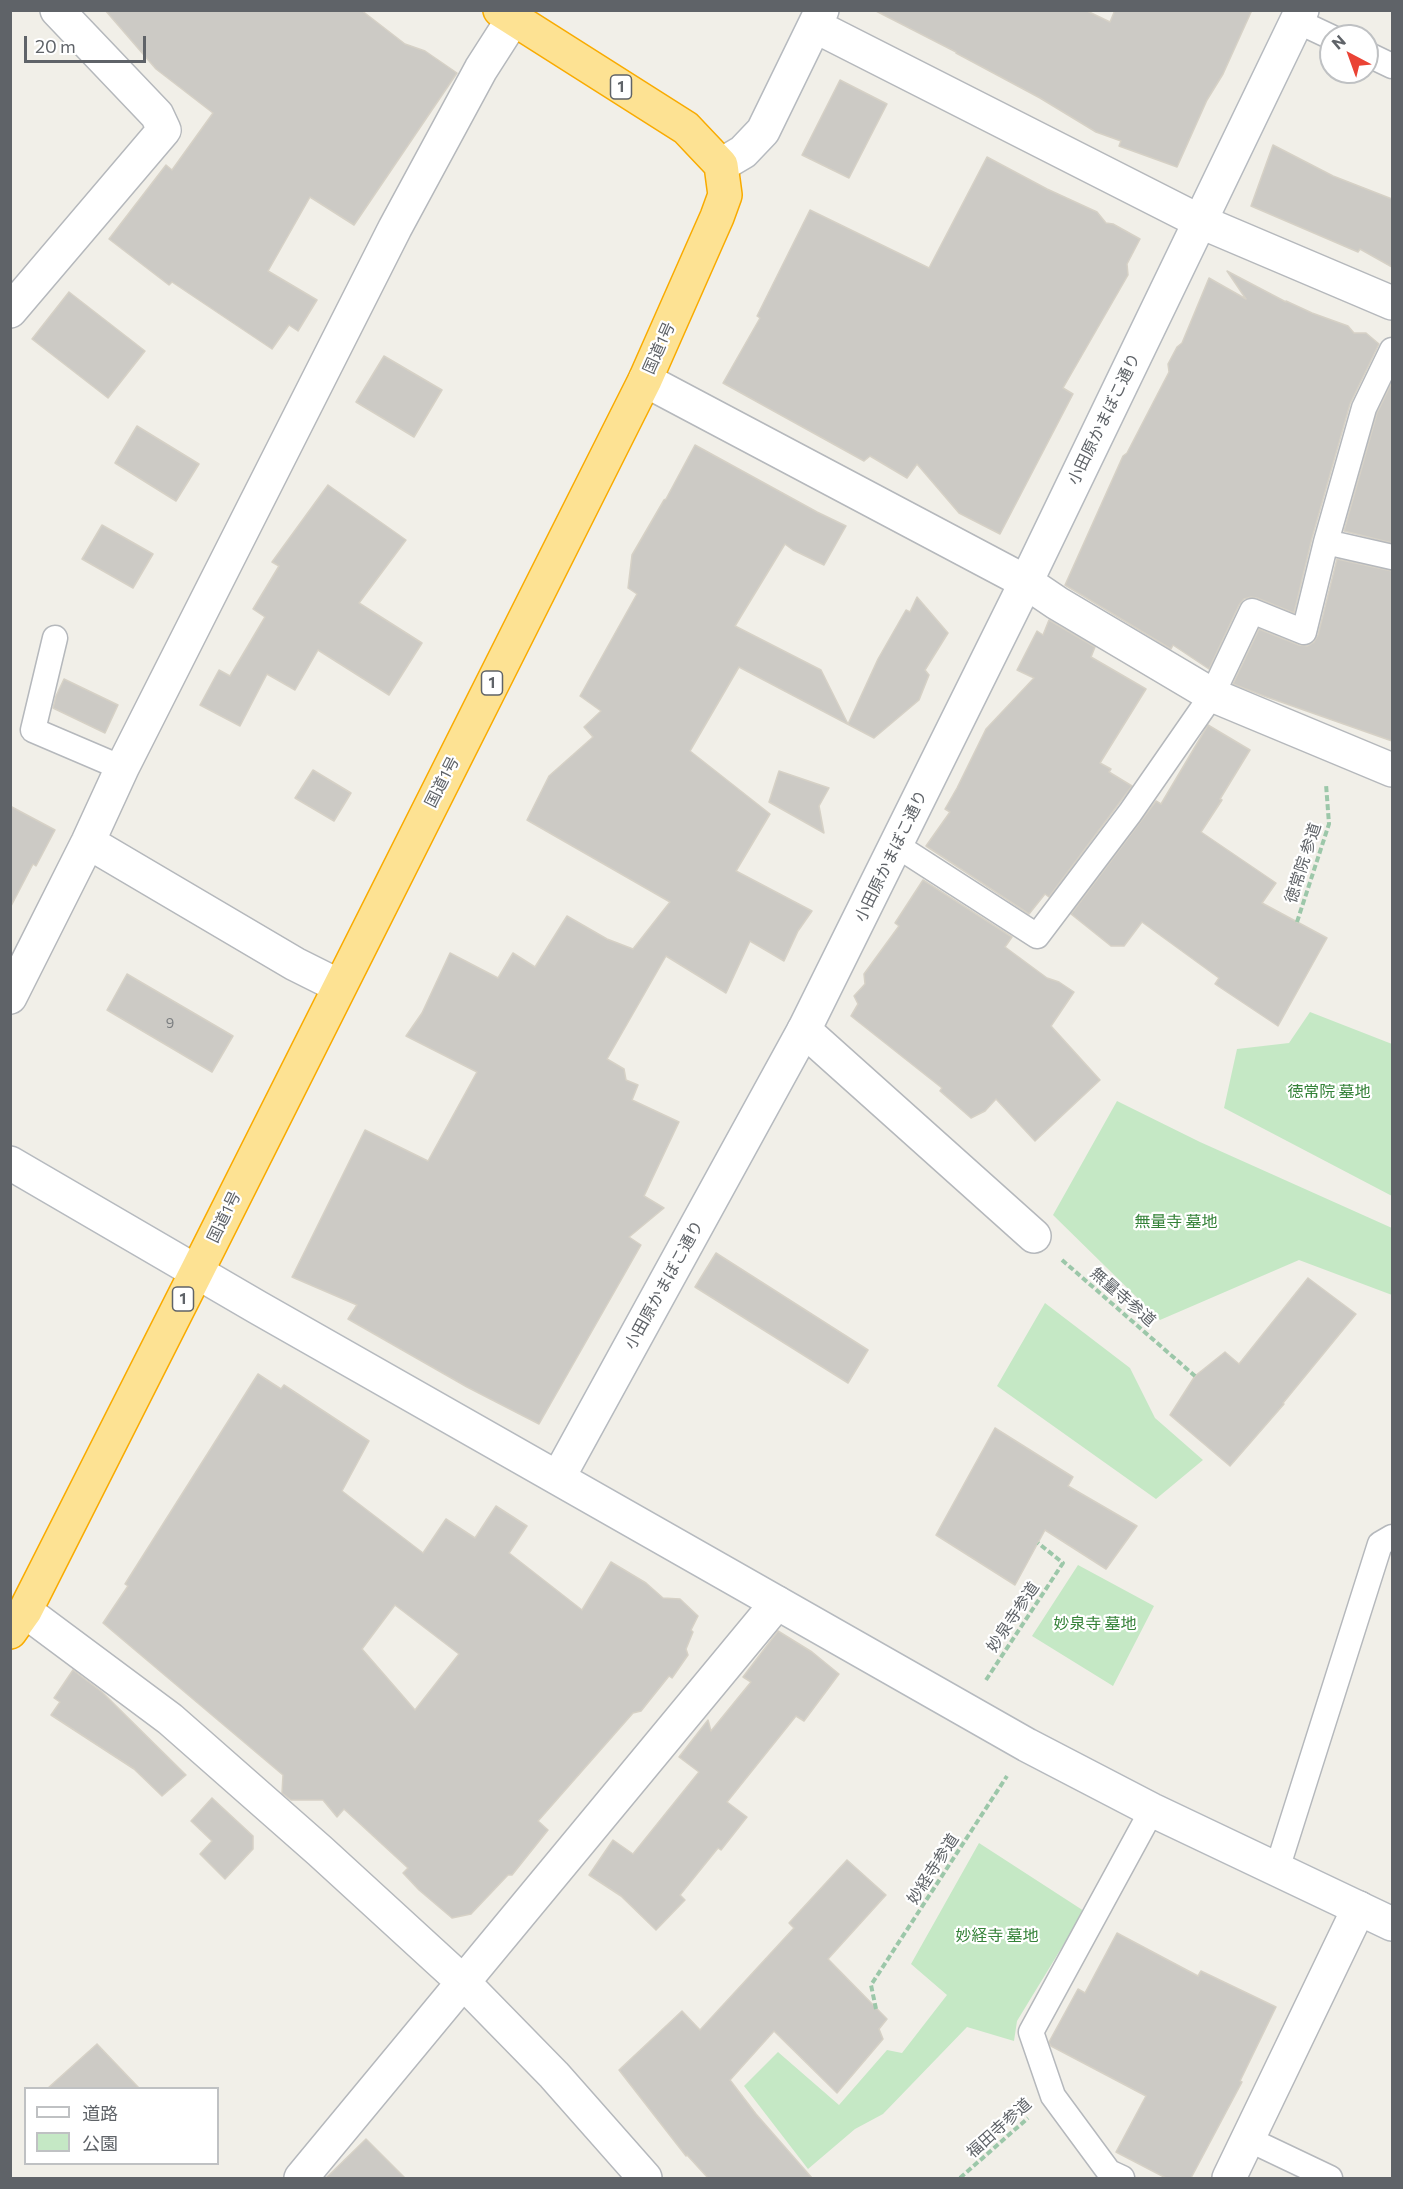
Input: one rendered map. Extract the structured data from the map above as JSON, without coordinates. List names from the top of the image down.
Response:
{
  "streets": {
    "highway": ["1", "国道1号"],
    "street": ["小田原かまぼこ通り"],
    "path": [
      "徳常院 参道",
      "無量寺参道",
      "妙泉寺参道",
      "妙経寺参道",
      "福田寺参道"
    ]
  },
  "crossings": [
    ["1", "国道1号"]
  ],
  "parks": [
    "徳常院 墓地",
    "無量寺 墓地",
    "妙泉寺 墓地",
    "妙経寺 墓地"
  ],
  "house_numbers": ["9"],
  "legend": ["道路", "公園"],
  "scale_bar": "20 m",
  "north": "top left"
}
